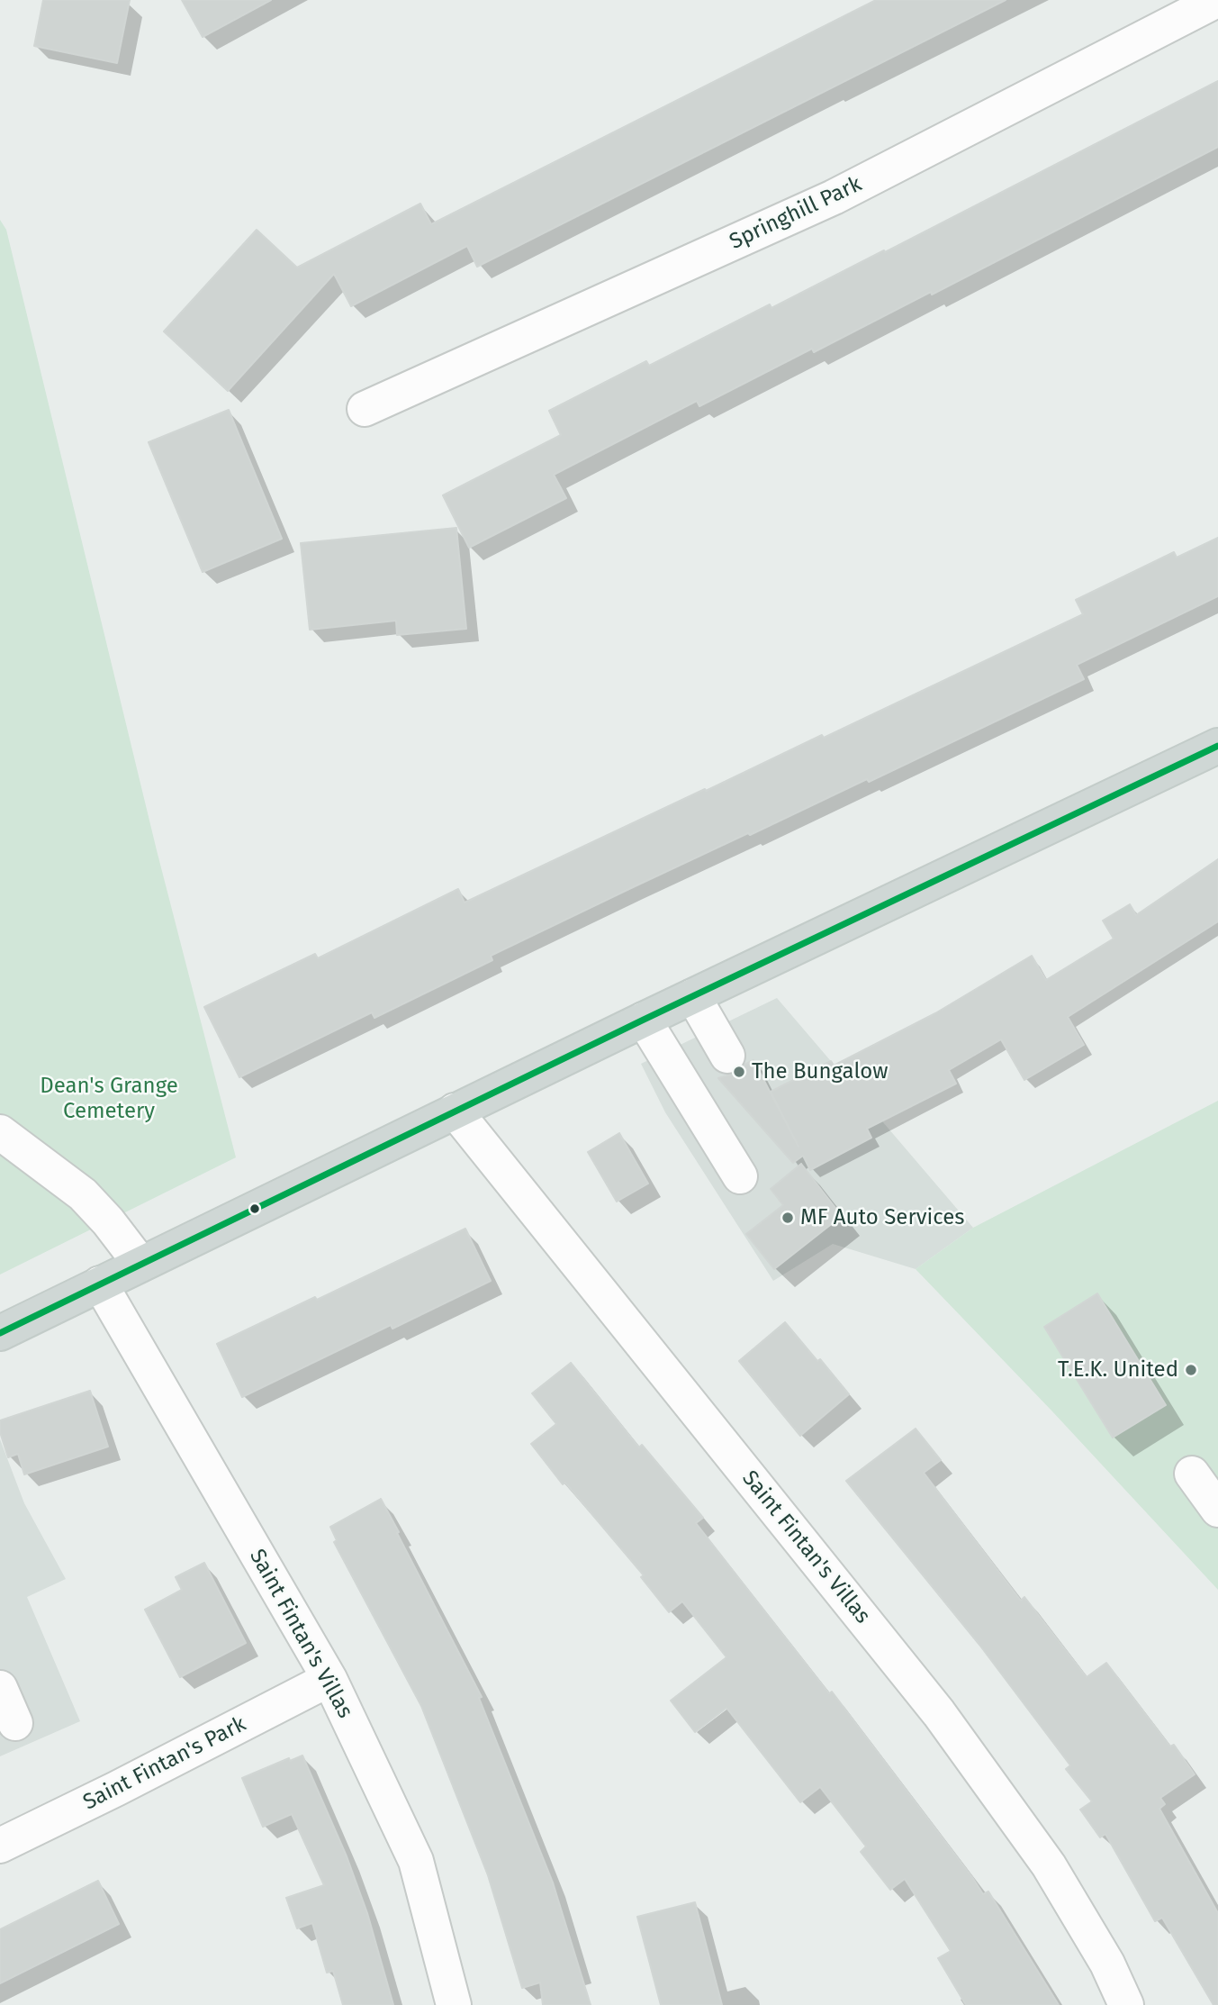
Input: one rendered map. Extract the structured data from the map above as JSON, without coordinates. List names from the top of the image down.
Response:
{
  "streets": {
    "street": ["Springhill Park", "Saint Fintan's Villas", "Saint Fintan's Park"]
  },
  "crossings": [
    ["Saint Fintan's Villas", "Saint Fintan's Park"]
  ],
  "parks": ["Dean's Grange Cemetery"],
  "places": ["The Bungalow", "MF Auto Services", "T.E.K. United"]
}
